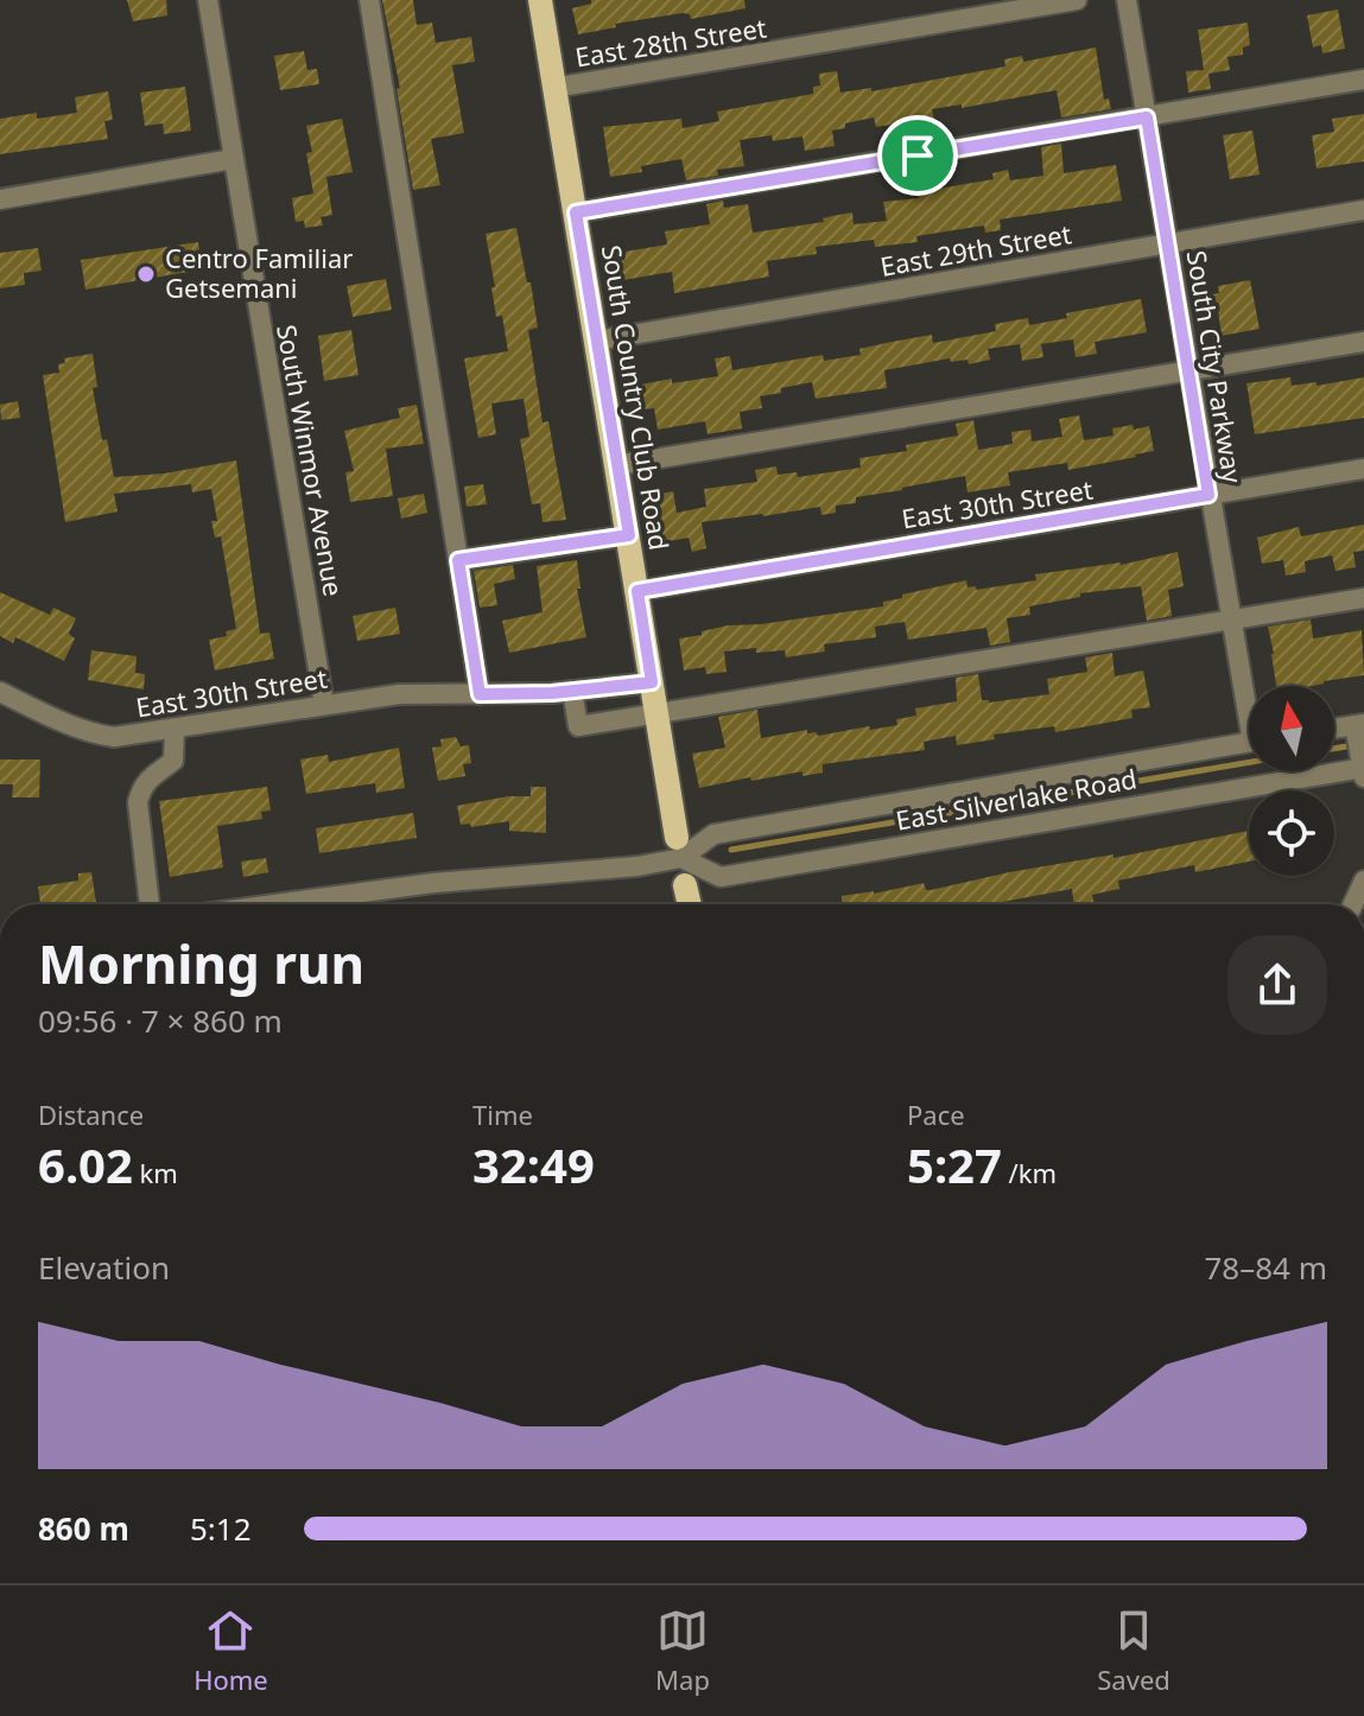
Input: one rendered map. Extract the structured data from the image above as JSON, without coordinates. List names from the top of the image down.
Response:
{
  "streets": {
    "main road": ["South Country Club Road"],
    "street": [
      "East 28th Street",
      "East 29th Street",
      "South City Parkway",
      "South Winmor Avenue",
      "East 30th Street",
      "East Silverlake Road"
    ]
  },
  "crossings": [
    ["East 28th Street", "South Country Club Road"],
    ["East 29th Street", "South City Parkway"],
    ["East 29th Street", "South Country Club Road"],
    ["South City Parkway", "East 30th Street"],
    ["South Country Club Road", "East 30th Street"],
    ["South Country Club Road", "East Silverlake Road"],
    ["South Winmor Avenue", "East 30th Street"]
  ],
  "places": ["Centro Familiar Getsemani"],
  "north": "top",
  "page": {
    "heading": ["Morning run", "09:56 · 7 × 860 m"],
    "stats": [
      ["Distance", "6.02 km"],
      ["Time", "32:49"],
      ["Pace", "5:27 /km"]
    ],
    "chart": ["Elevation", "78–84 m"],
    "list": [
      {
        "name": "860 m",
        "note": "5:12"
      }
    ],
    "tabs": ["Home", "Map", "Saved"]
  }
}
